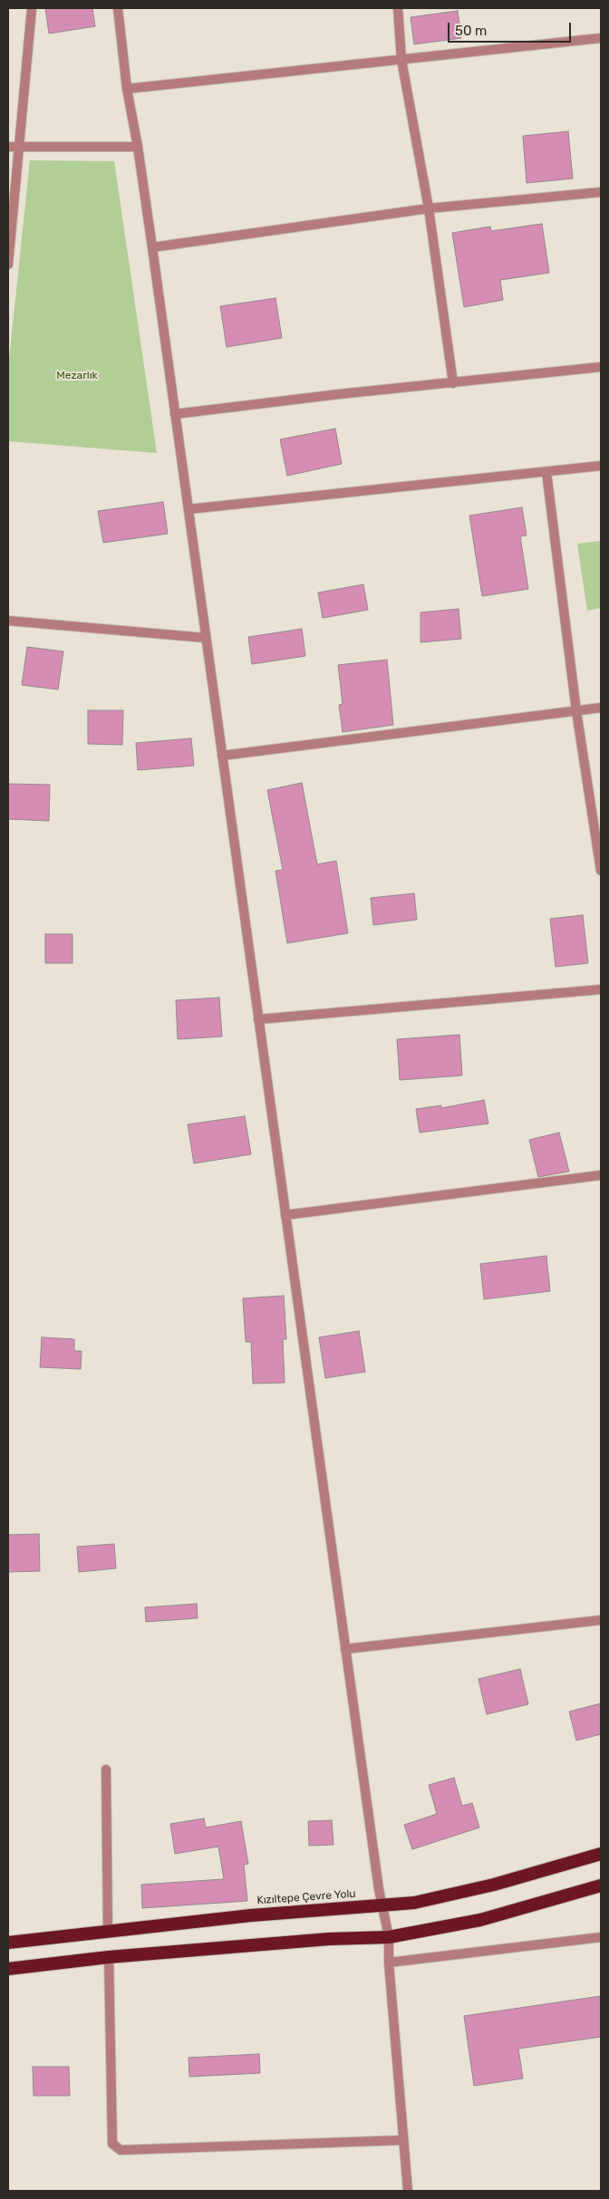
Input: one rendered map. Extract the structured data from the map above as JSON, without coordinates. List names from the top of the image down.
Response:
{
  "streets": {
    "highway": ["Kızıltepe Çevre Yolu"]
  },
  "parks": ["Mezarlık"],
  "scale_bar": "50 m"
}
